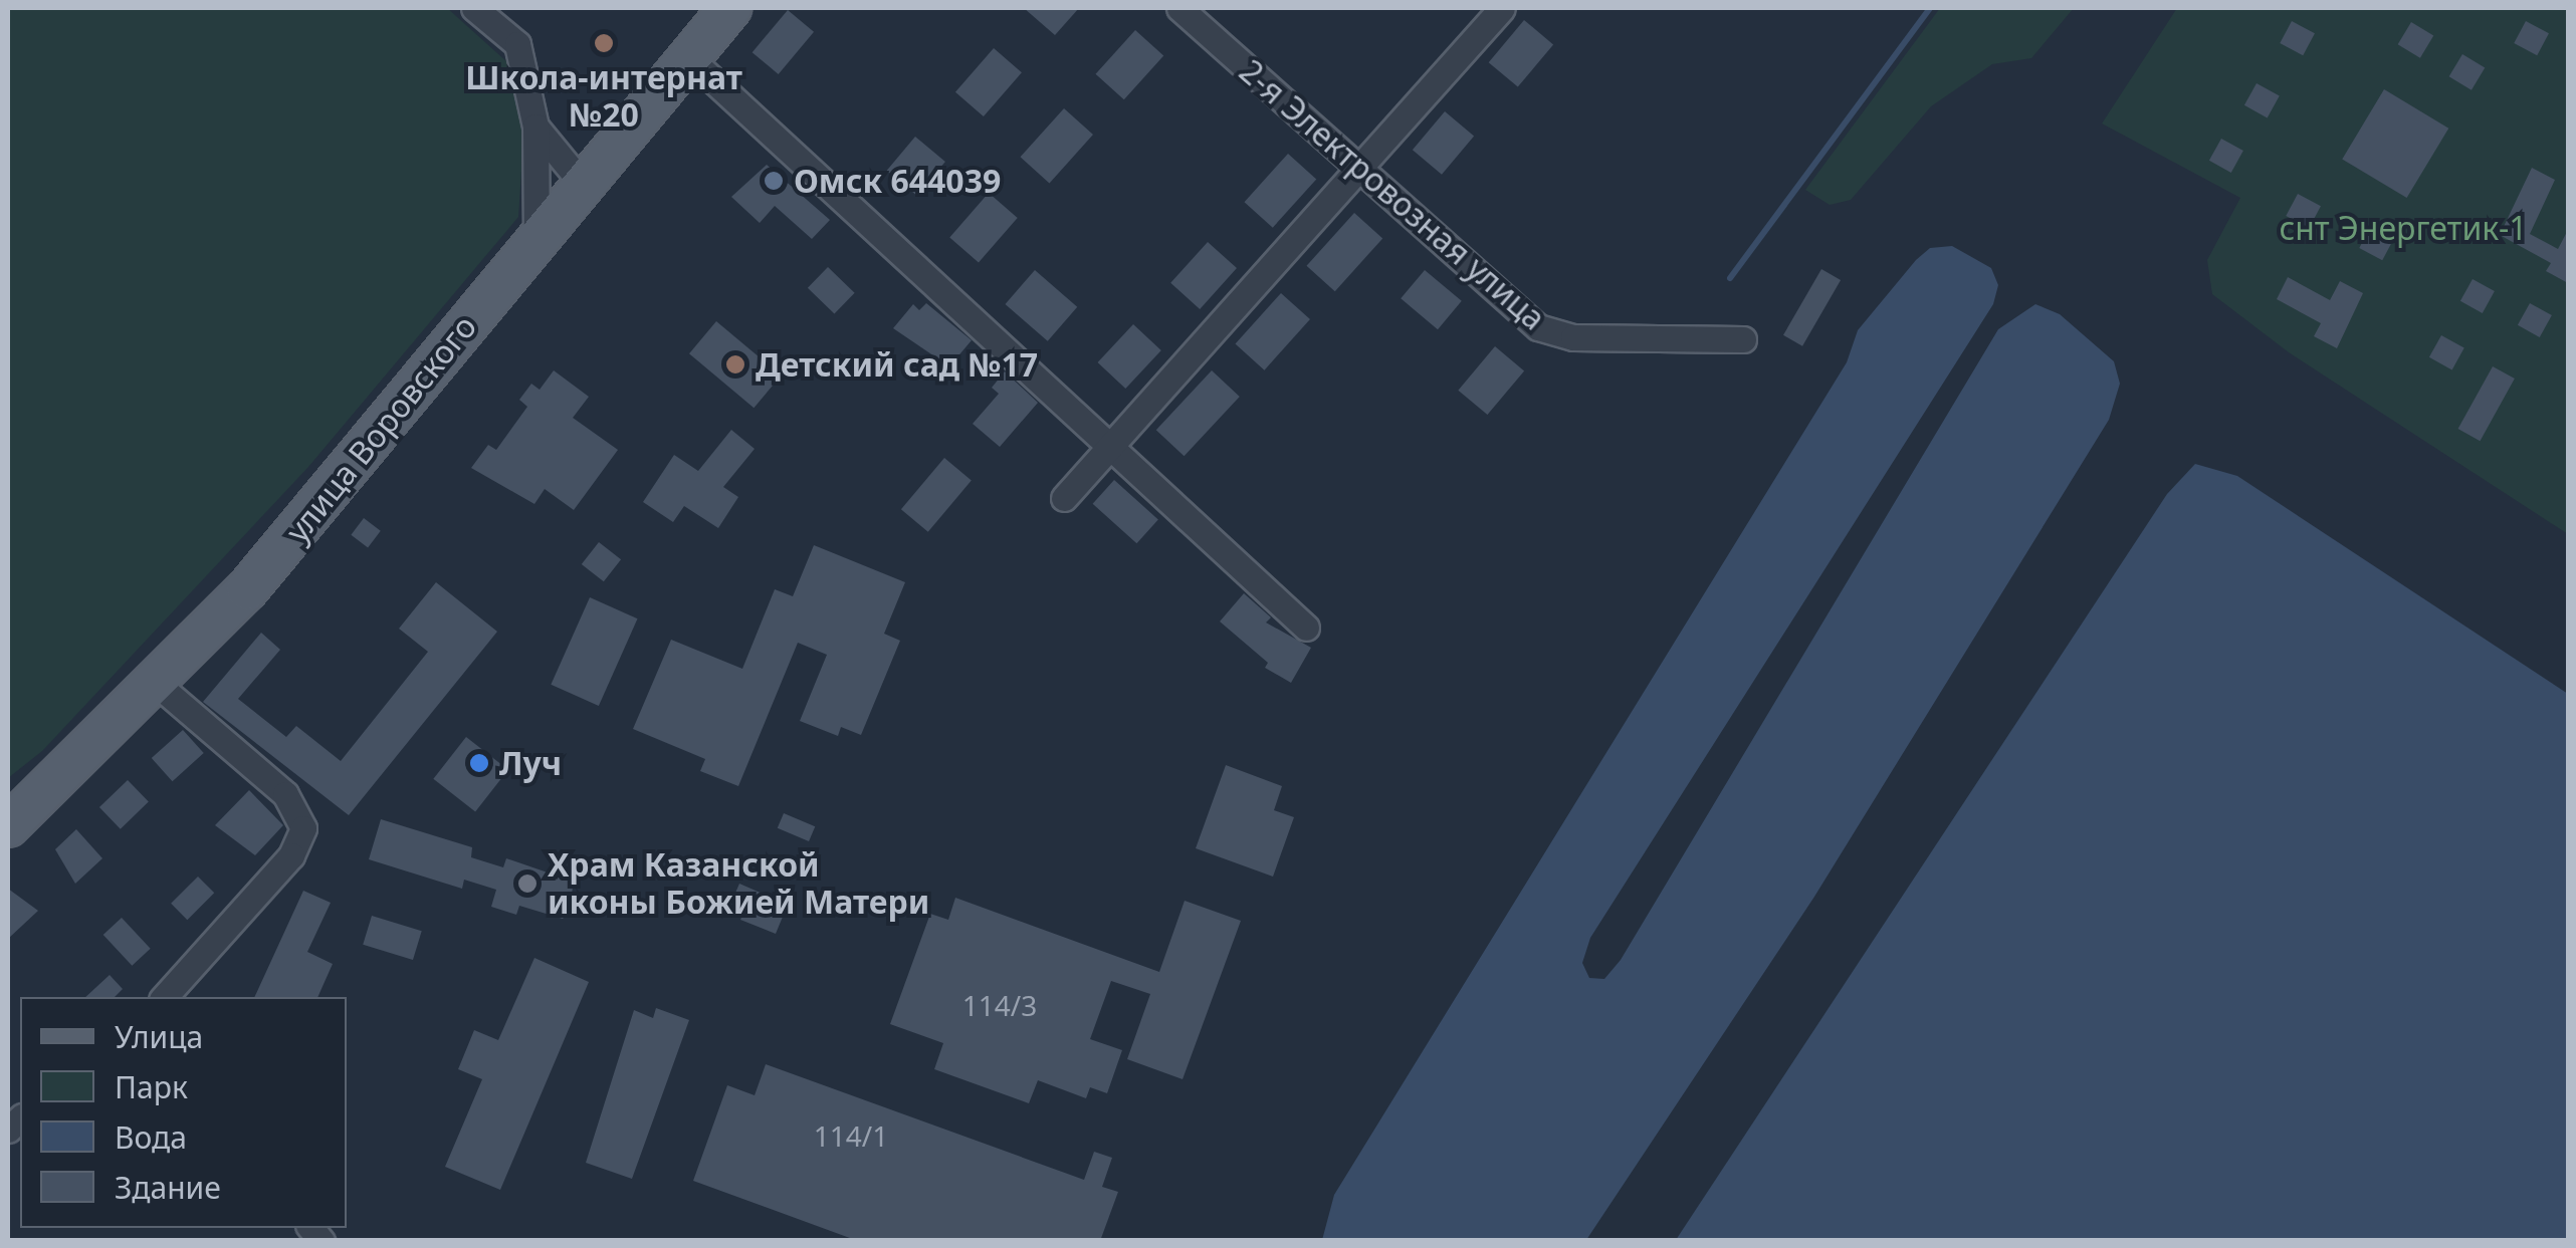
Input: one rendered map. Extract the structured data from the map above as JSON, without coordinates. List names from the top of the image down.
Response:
{
  "streets": {
    "main road": ["улица Воровского"],
    "street": ["2-я Электровозная улица"]
  },
  "parks": ["снт Энергетик-1"],
  "places": [
    "Школа-интернат №20",
    "Омск 644039",
    "Детский сад №17",
    "Луч",
    "Храм Казанской иконы Божией Матери"
  ],
  "house_numbers": ["114/3", "114/1"],
  "legend": [
    "Улица",
    "Парк",
    "Вода",
    "Здание"
  ]
}
